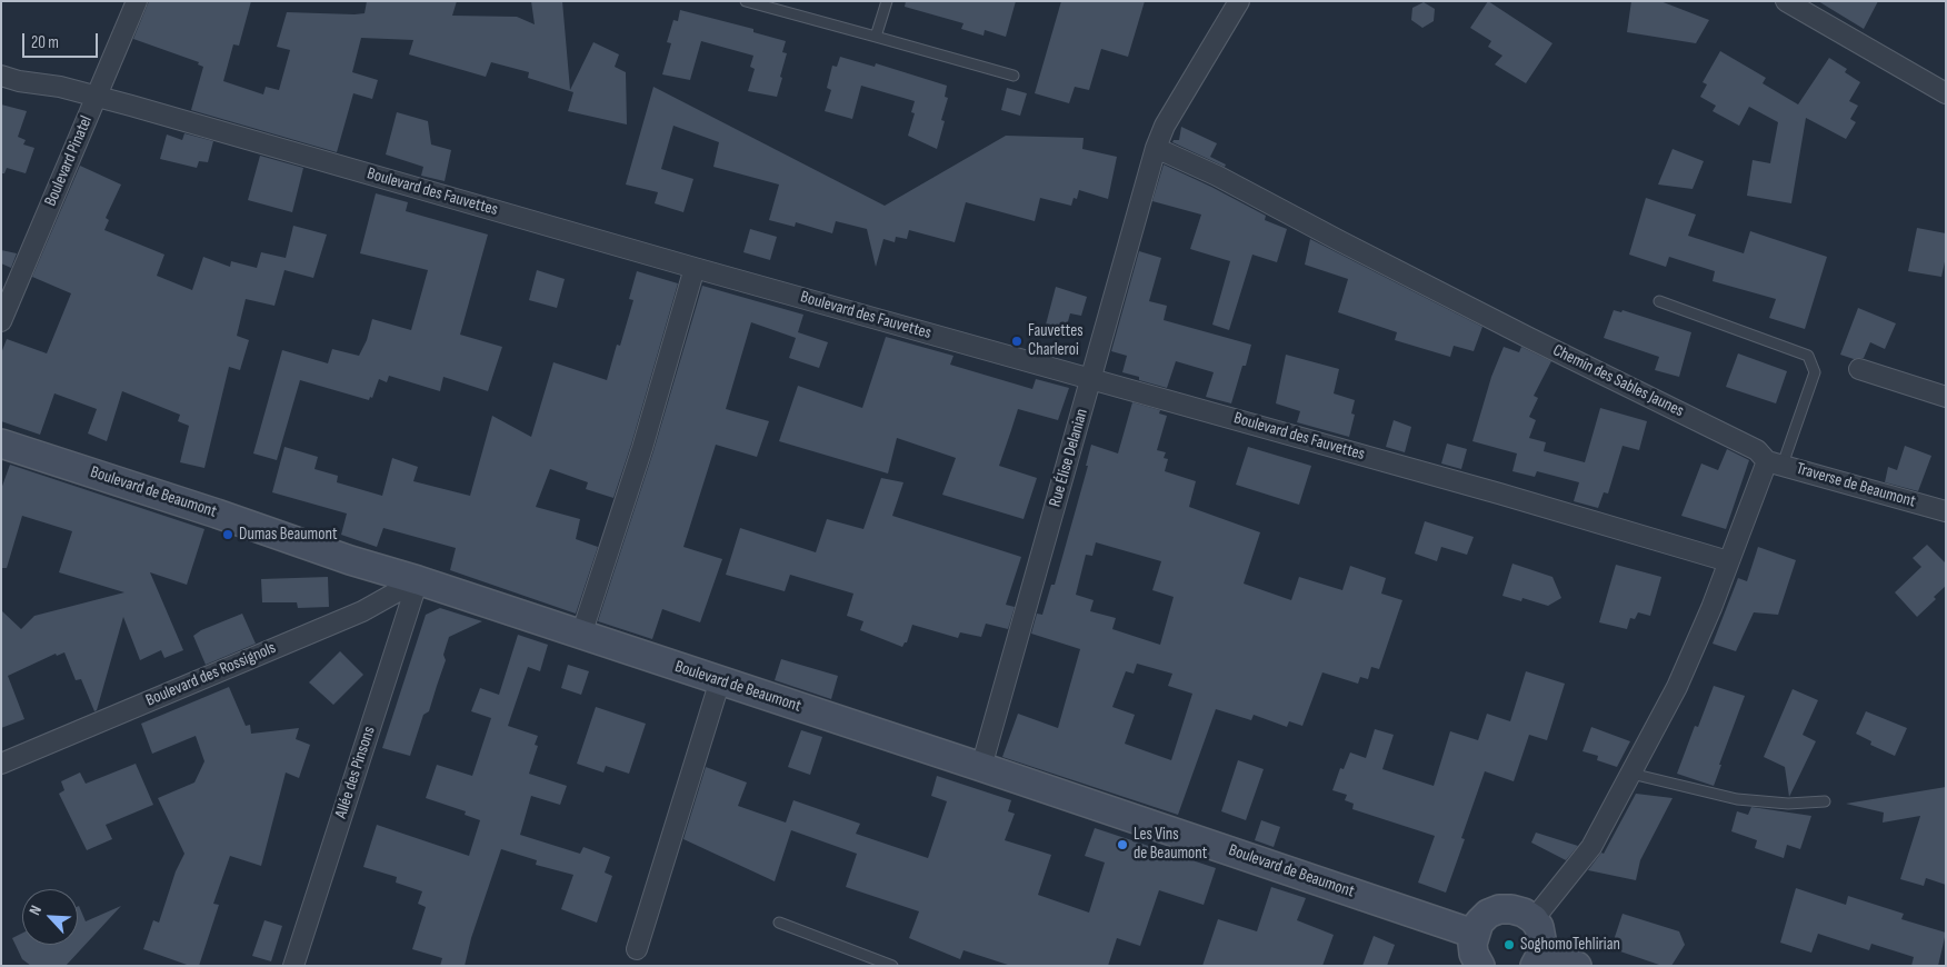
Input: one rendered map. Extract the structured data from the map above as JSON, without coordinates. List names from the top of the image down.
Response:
{
  "streets": {
    "street": [
      "Boulevard Pinatel",
      "Boulevard des Fauvettes",
      "Chemin des Sables Jaunes",
      "Rue Élise Delanian",
      "Traverse de Beaumont",
      "Boulevard de Beaumont",
      "Boulevard des Rossignols",
      "Allée des Pinsons"
    ]
  },
  "crossings": [
    ["Boulevard Pinatel", "Boulevard des Fauvettes"],
    ["Boulevard des Fauvettes", "Rue Élise Delanian"],
    ["Chemin des Sables Jaunes", "Rue Élise Delanian"],
    ["Chemin des Sables Jaunes", "Traverse de Beaumont"],
    ["Rue Élise Delanian", "Boulevard de Beaumont"],
    ["Boulevard de Beaumont", "Boulevard des Rossignols"],
    ["Boulevard de Beaumont", "Allée des Pinsons"],
    ["Boulevard des Rossignols", "Allée des Pinsons"]
  ],
  "places": [
    "Fauvettes Charleroi",
    "Dumas Beaumont",
    "Les Vins de Beaumont",
    "SoghomoTehlirian"
  ],
  "scale_bar": "20 m",
  "north": "top left"
}
